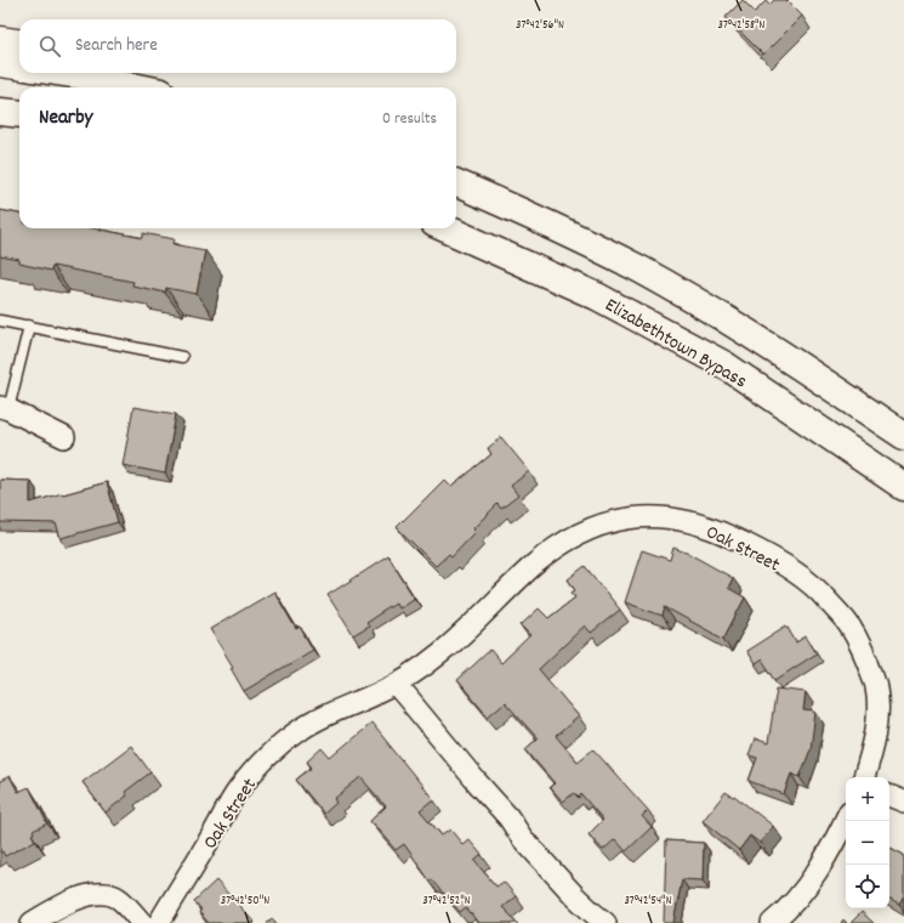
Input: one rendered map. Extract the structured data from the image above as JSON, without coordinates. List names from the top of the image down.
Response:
{
  "streets": {
    "highway": ["Elizabethtown Bypass"],
    "street": ["Oak Street"]
  },
  "page": {
    "search": "Search here",
    "heading": ["Nearby", "0 results"],
    "map_buttons": ["+", "−"]
  },
  "coordinates": [
    "37°42'56\"N",
    "37°42'58\"N",
    "37°42'50\"N",
    "37°42'52\"N",
    "37°42'54\"N"
  ]
}
